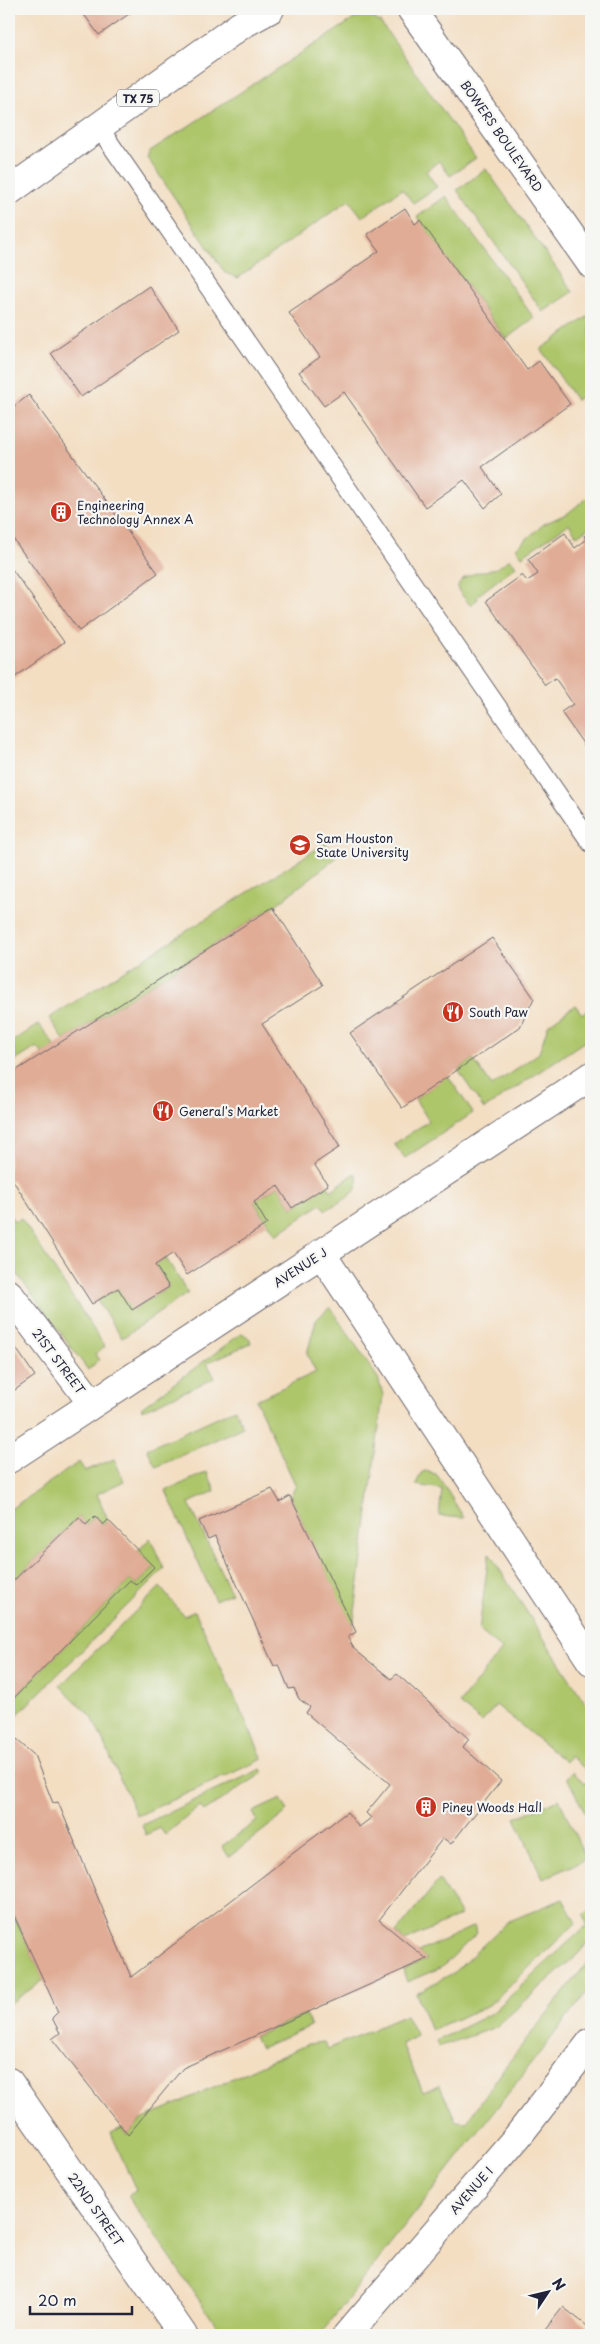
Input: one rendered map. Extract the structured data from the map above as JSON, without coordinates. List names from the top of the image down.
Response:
{
  "streets": {
    "street": [
      "TX 75",
      "BOWERS BOULEVARD",
      "AVENUE J",
      "21ST STREET",
      "AVENUE I",
      "22ND STREET"
    ]
  },
  "crossings": [
    ["AVENUE J", "21ST STREET"]
  ],
  "places": {
    "building": ["Engineering Technology Annex A", "Piney Woods Hall"],
    "school or university": ["Sam Houston State University"],
    "restaurant": ["South Paw", "General's Market"]
  },
  "scale_bar": "20 m",
  "north": "top right"
}
